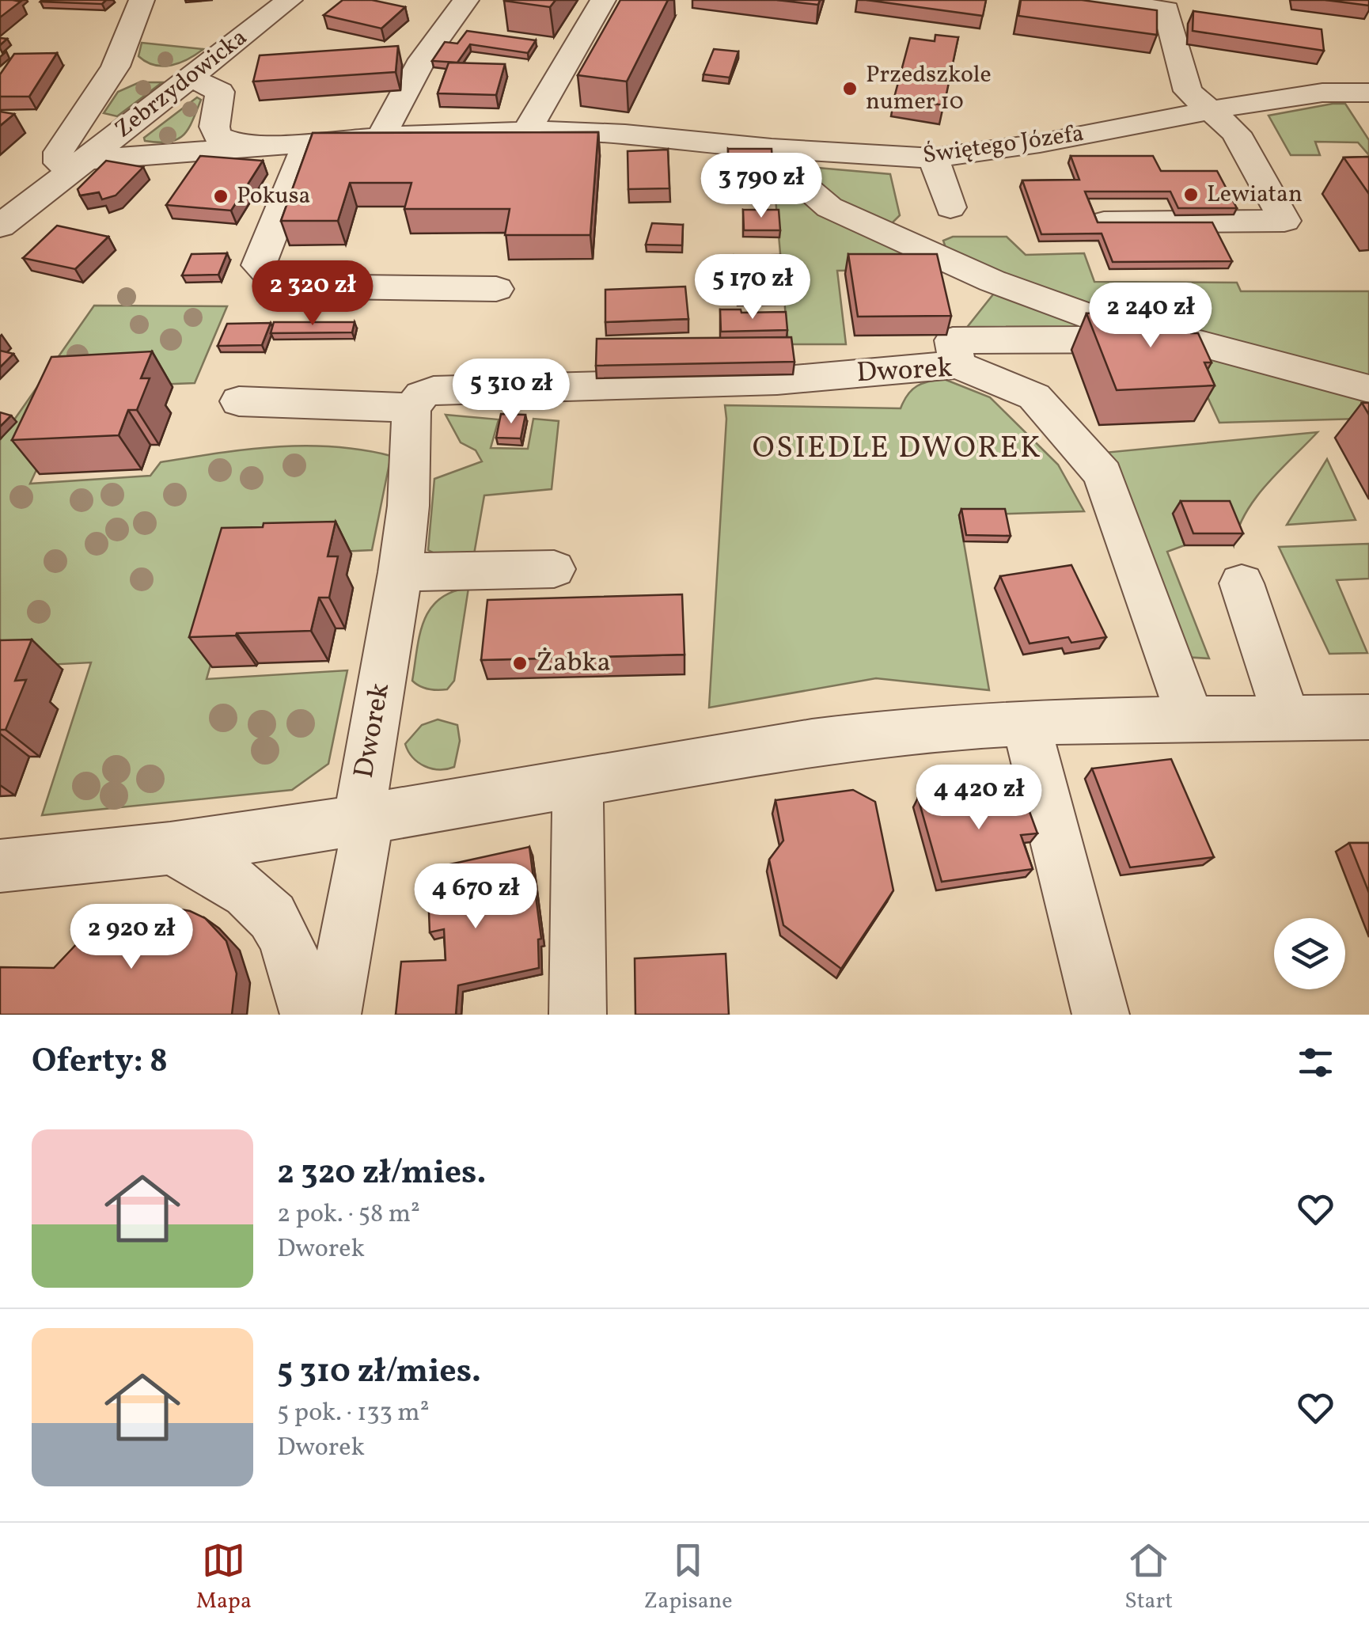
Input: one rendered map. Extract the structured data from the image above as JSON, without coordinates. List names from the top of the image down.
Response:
{
  "streets": {
    "street": ["Zebrzydowicka", "Świętego Józefa", "Dworek"]
  },
  "crossings": [
    ["Zebrzydowicka", "Świętego Józefa"]
  ],
  "districts": ["OSIEDLE DWOREK"],
  "places": [
    "Przedszkole numer 10",
    "Lewiatan",
    "Pokusa",
    "Żabka"
  ],
  "page": {
    "price": [
      "3 790 zł",
      "5 170 zł",
      "2 320 zł",
      "2 240 zł",
      "5 310 zł",
      "4 420 zł",
      "4 670 zł",
      "2 920 zł"
    ],
    "heading": "Oferty: 8",
    "list": [
      {
        "name": "2 320 zł/mies.",
        "note": "2 pok. · 58 m² · Dworek"
      },
      {
        "name": "5 310 zł/mies.",
        "note": "5 pok. · 133 m² · Dworek"
      }
    ],
    "tabs": ["Mapa", "Zapisane", "Start"]
  }
}
